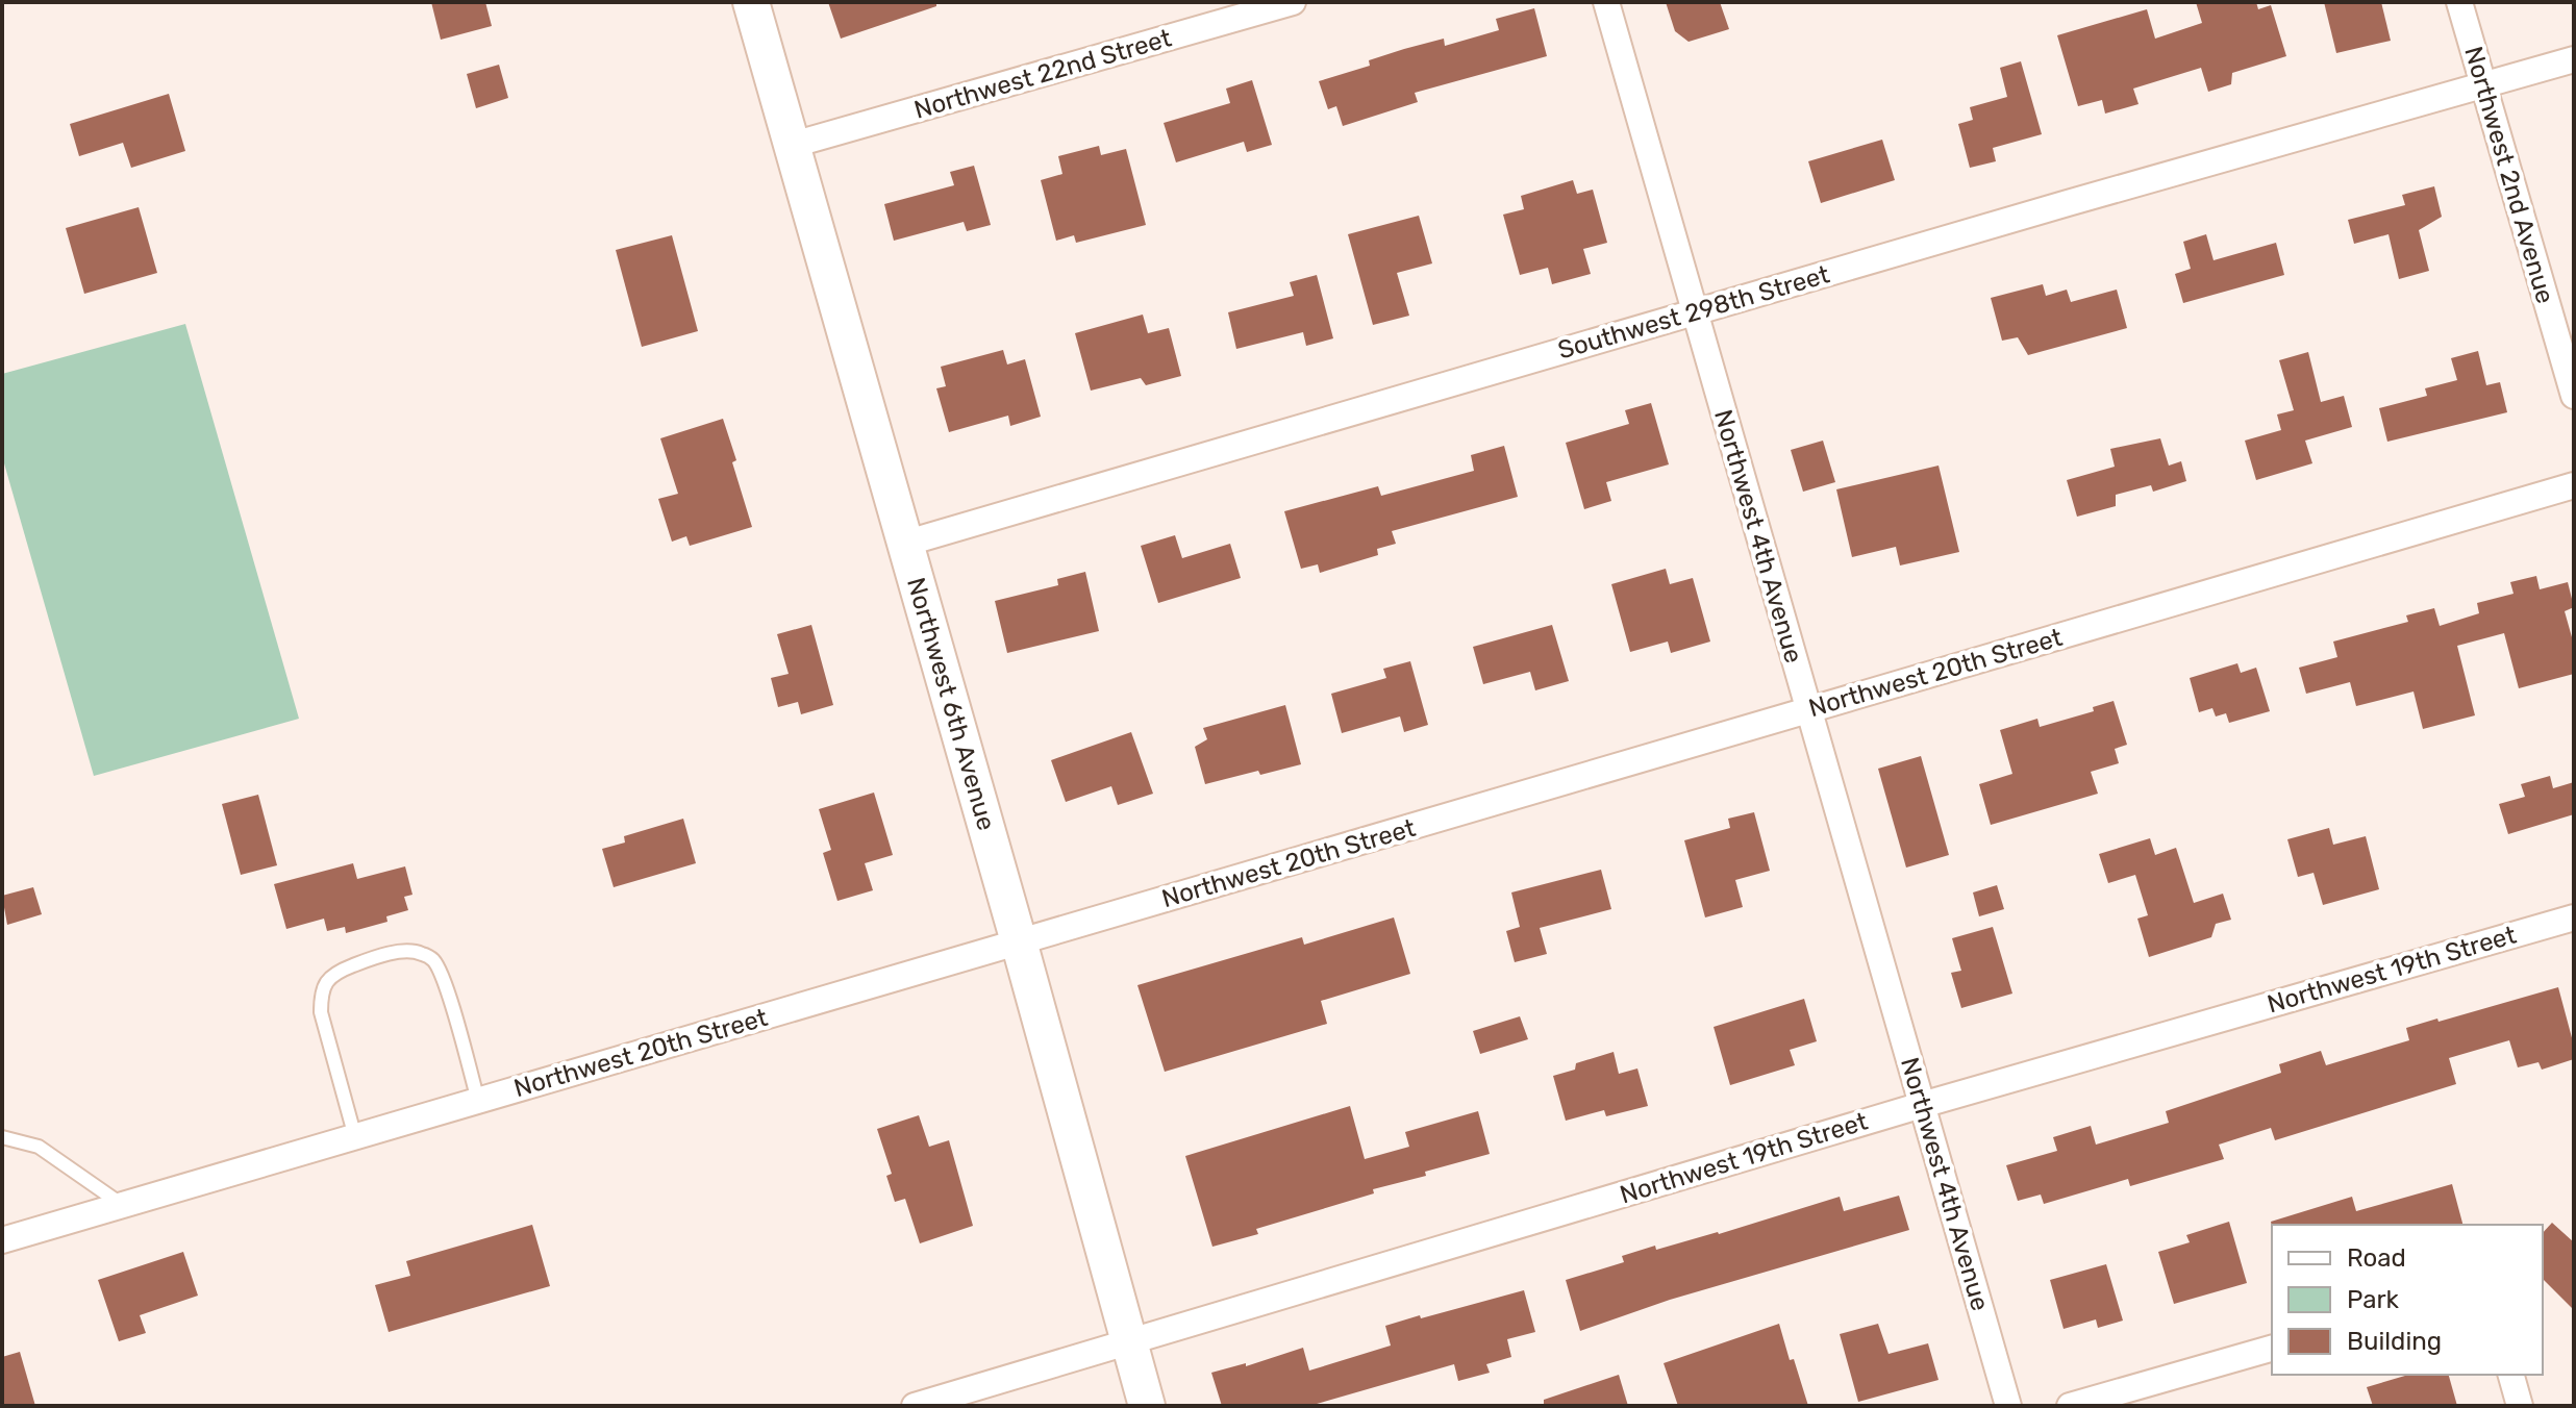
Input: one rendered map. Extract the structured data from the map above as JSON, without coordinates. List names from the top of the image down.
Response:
{
  "streets": {
    "street": [
      "Northwest 22nd Street",
      "Northwest 2nd Avenue",
      "Southwest 298th Street",
      "Northwest 4th Avenue",
      "Northwest 20th Street",
      "Northwest 6th Avenue",
      "Northwest 19th Street"
    ]
  },
  "crossings": [
    ["Northwest 22nd Street", "Northwest 6th Avenue"],
    ["Northwest 2nd Avenue", "Southwest 298th Street"],
    ["Southwest 298th Street", "Northwest 4th Avenue"],
    ["Southwest 298th Street", "Northwest 6th Avenue"],
    ["Northwest 4th Avenue", "Northwest 20th Street"],
    ["Northwest 4th Avenue", "Northwest 19th Street"],
    ["Northwest 20th Street", "Northwest 6th Avenue"],
    ["Northwest 6th Avenue", "Northwest 19th Street"]
  ],
  "legend": ["Road", "Park", "Building"]
}
